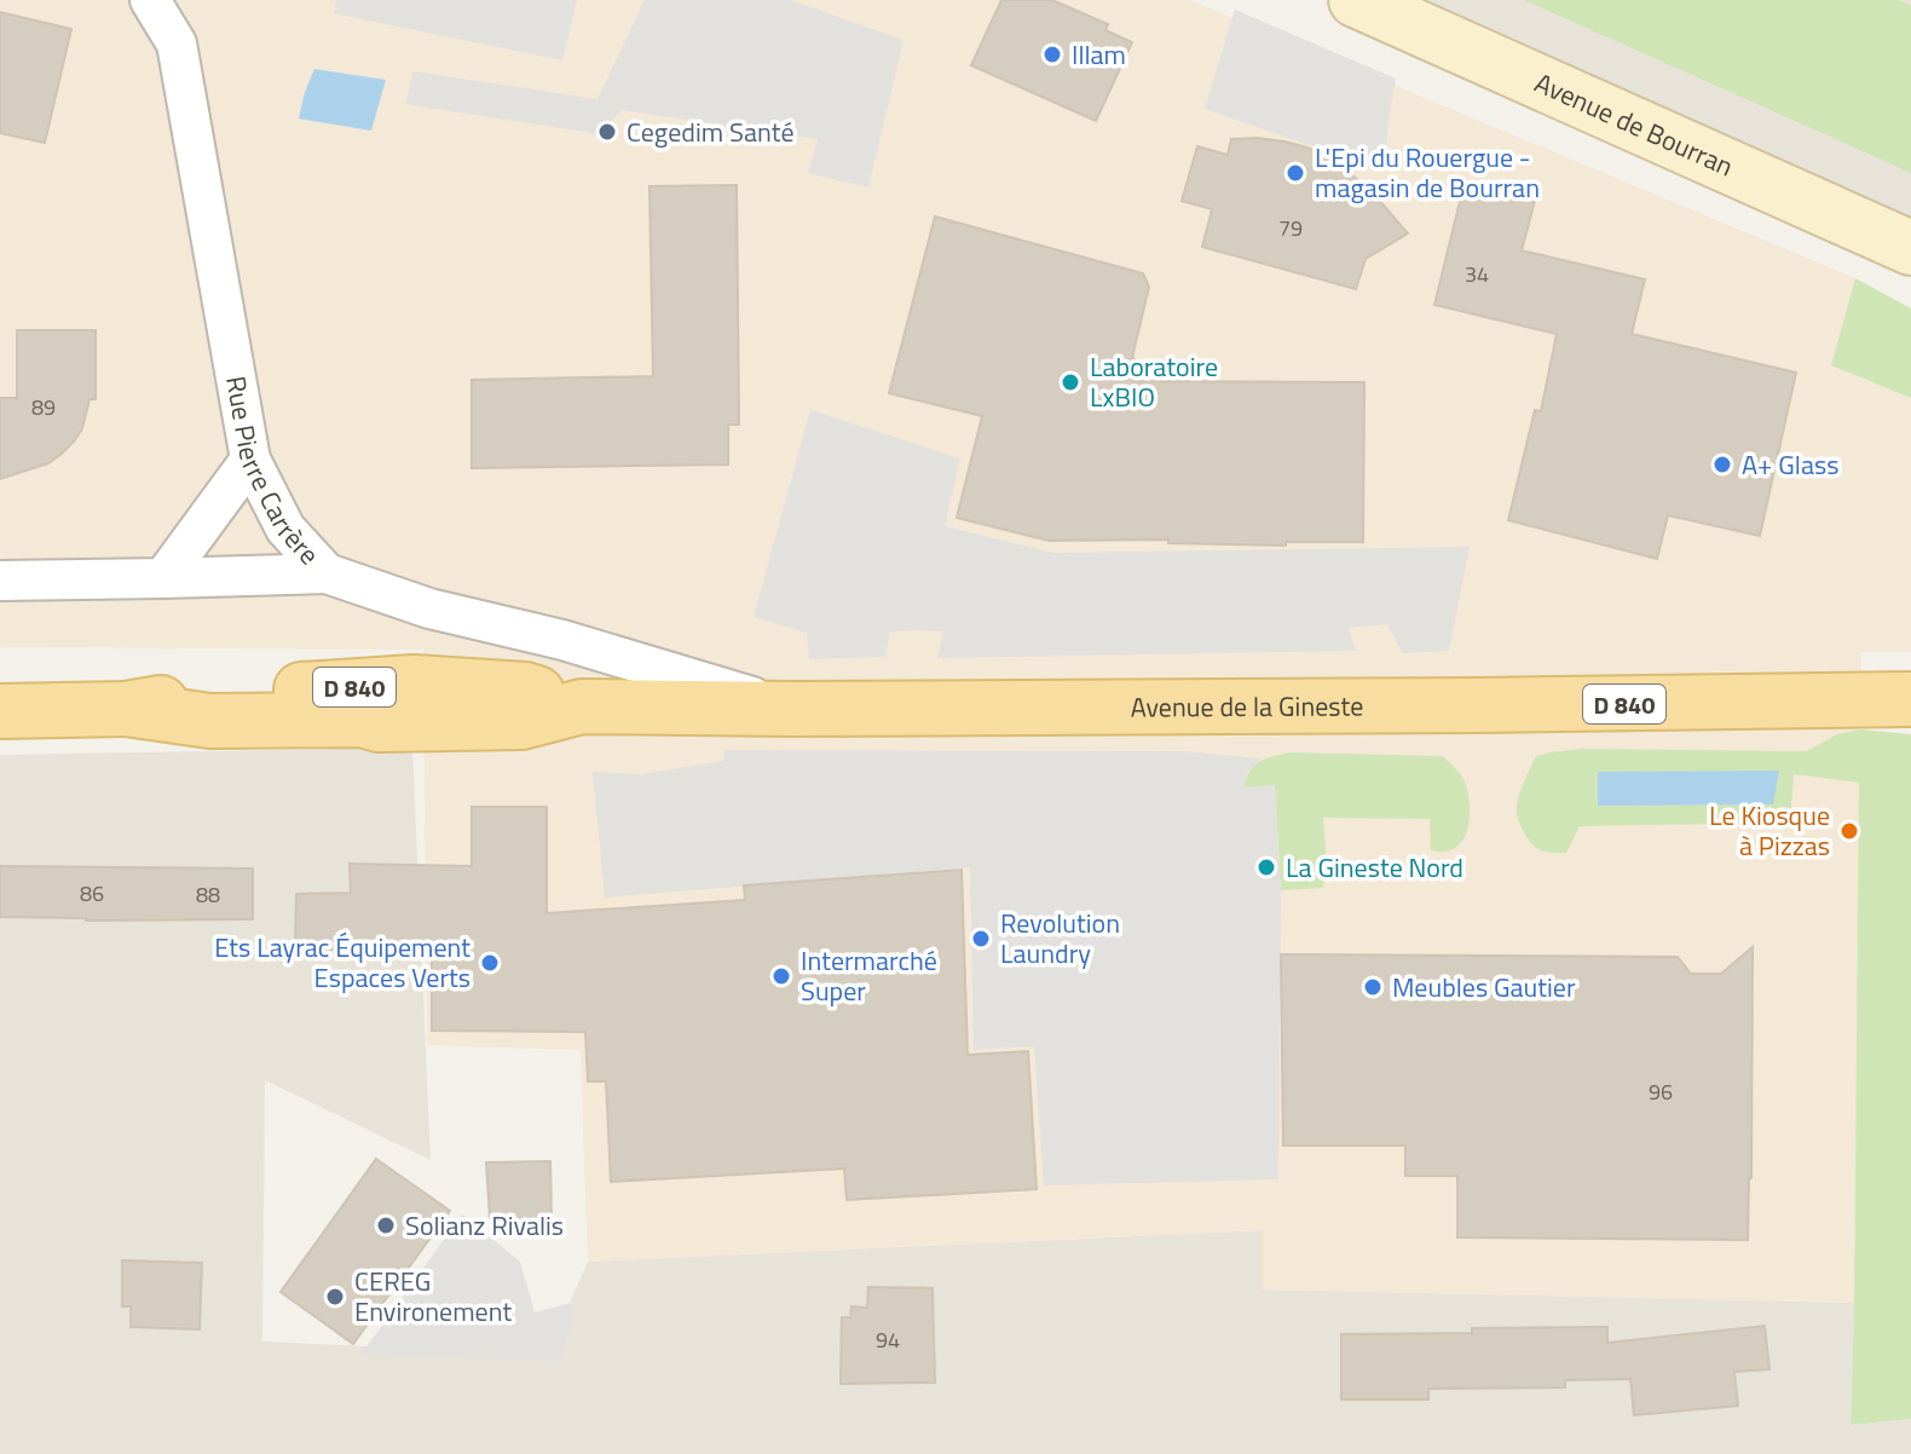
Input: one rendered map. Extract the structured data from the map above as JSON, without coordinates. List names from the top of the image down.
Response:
{
  "streets": {
    "main road": ["Avenue de Bourran", "D 840", "Avenue de la Gineste"],
    "street": ["Rue Pierre Carrère"]
  },
  "crossings": [
    ["Rue Pierre Carrère", "Avenue de la Gineste"]
  ],
  "places": [
    "Illam",
    "Cegedim Santé",
    "L'Epi du Rouergue - magasin de Bourran",
    "Laboratoire LxBIO",
    "A+ Glass",
    "Le Kiosque à Pizzas",
    "La Gineste Nord",
    "Revolution Laundry",
    "Ets Layrac Équipement Espaces Verts",
    "Intermarché Super",
    "Meubles Gautier",
    "Solianz Rivalis",
    "CEREG Environement"
  ],
  "house_numbers": [
    "79",
    "34",
    "89",
    "86",
    "88",
    "96",
    "94"
  ]
}
